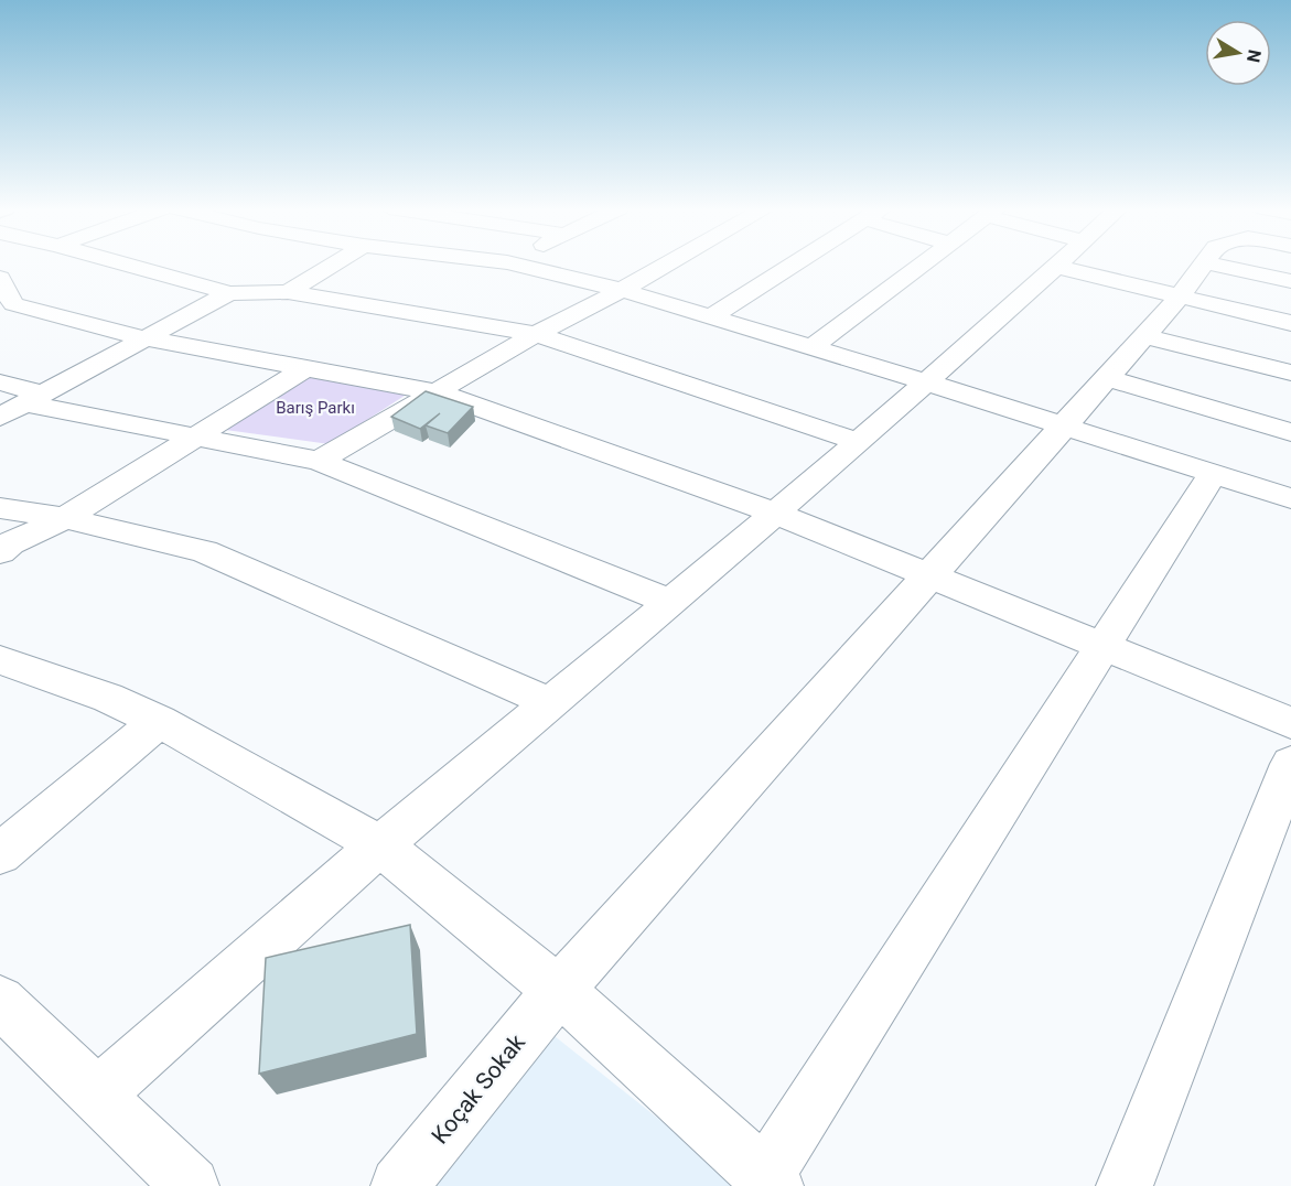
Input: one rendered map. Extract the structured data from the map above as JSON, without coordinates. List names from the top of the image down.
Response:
{
  "streets": {
    "street": ["Koçak Sokak"]
  },
  "parks": ["Barış Parkı"],
  "north": "right"
}
